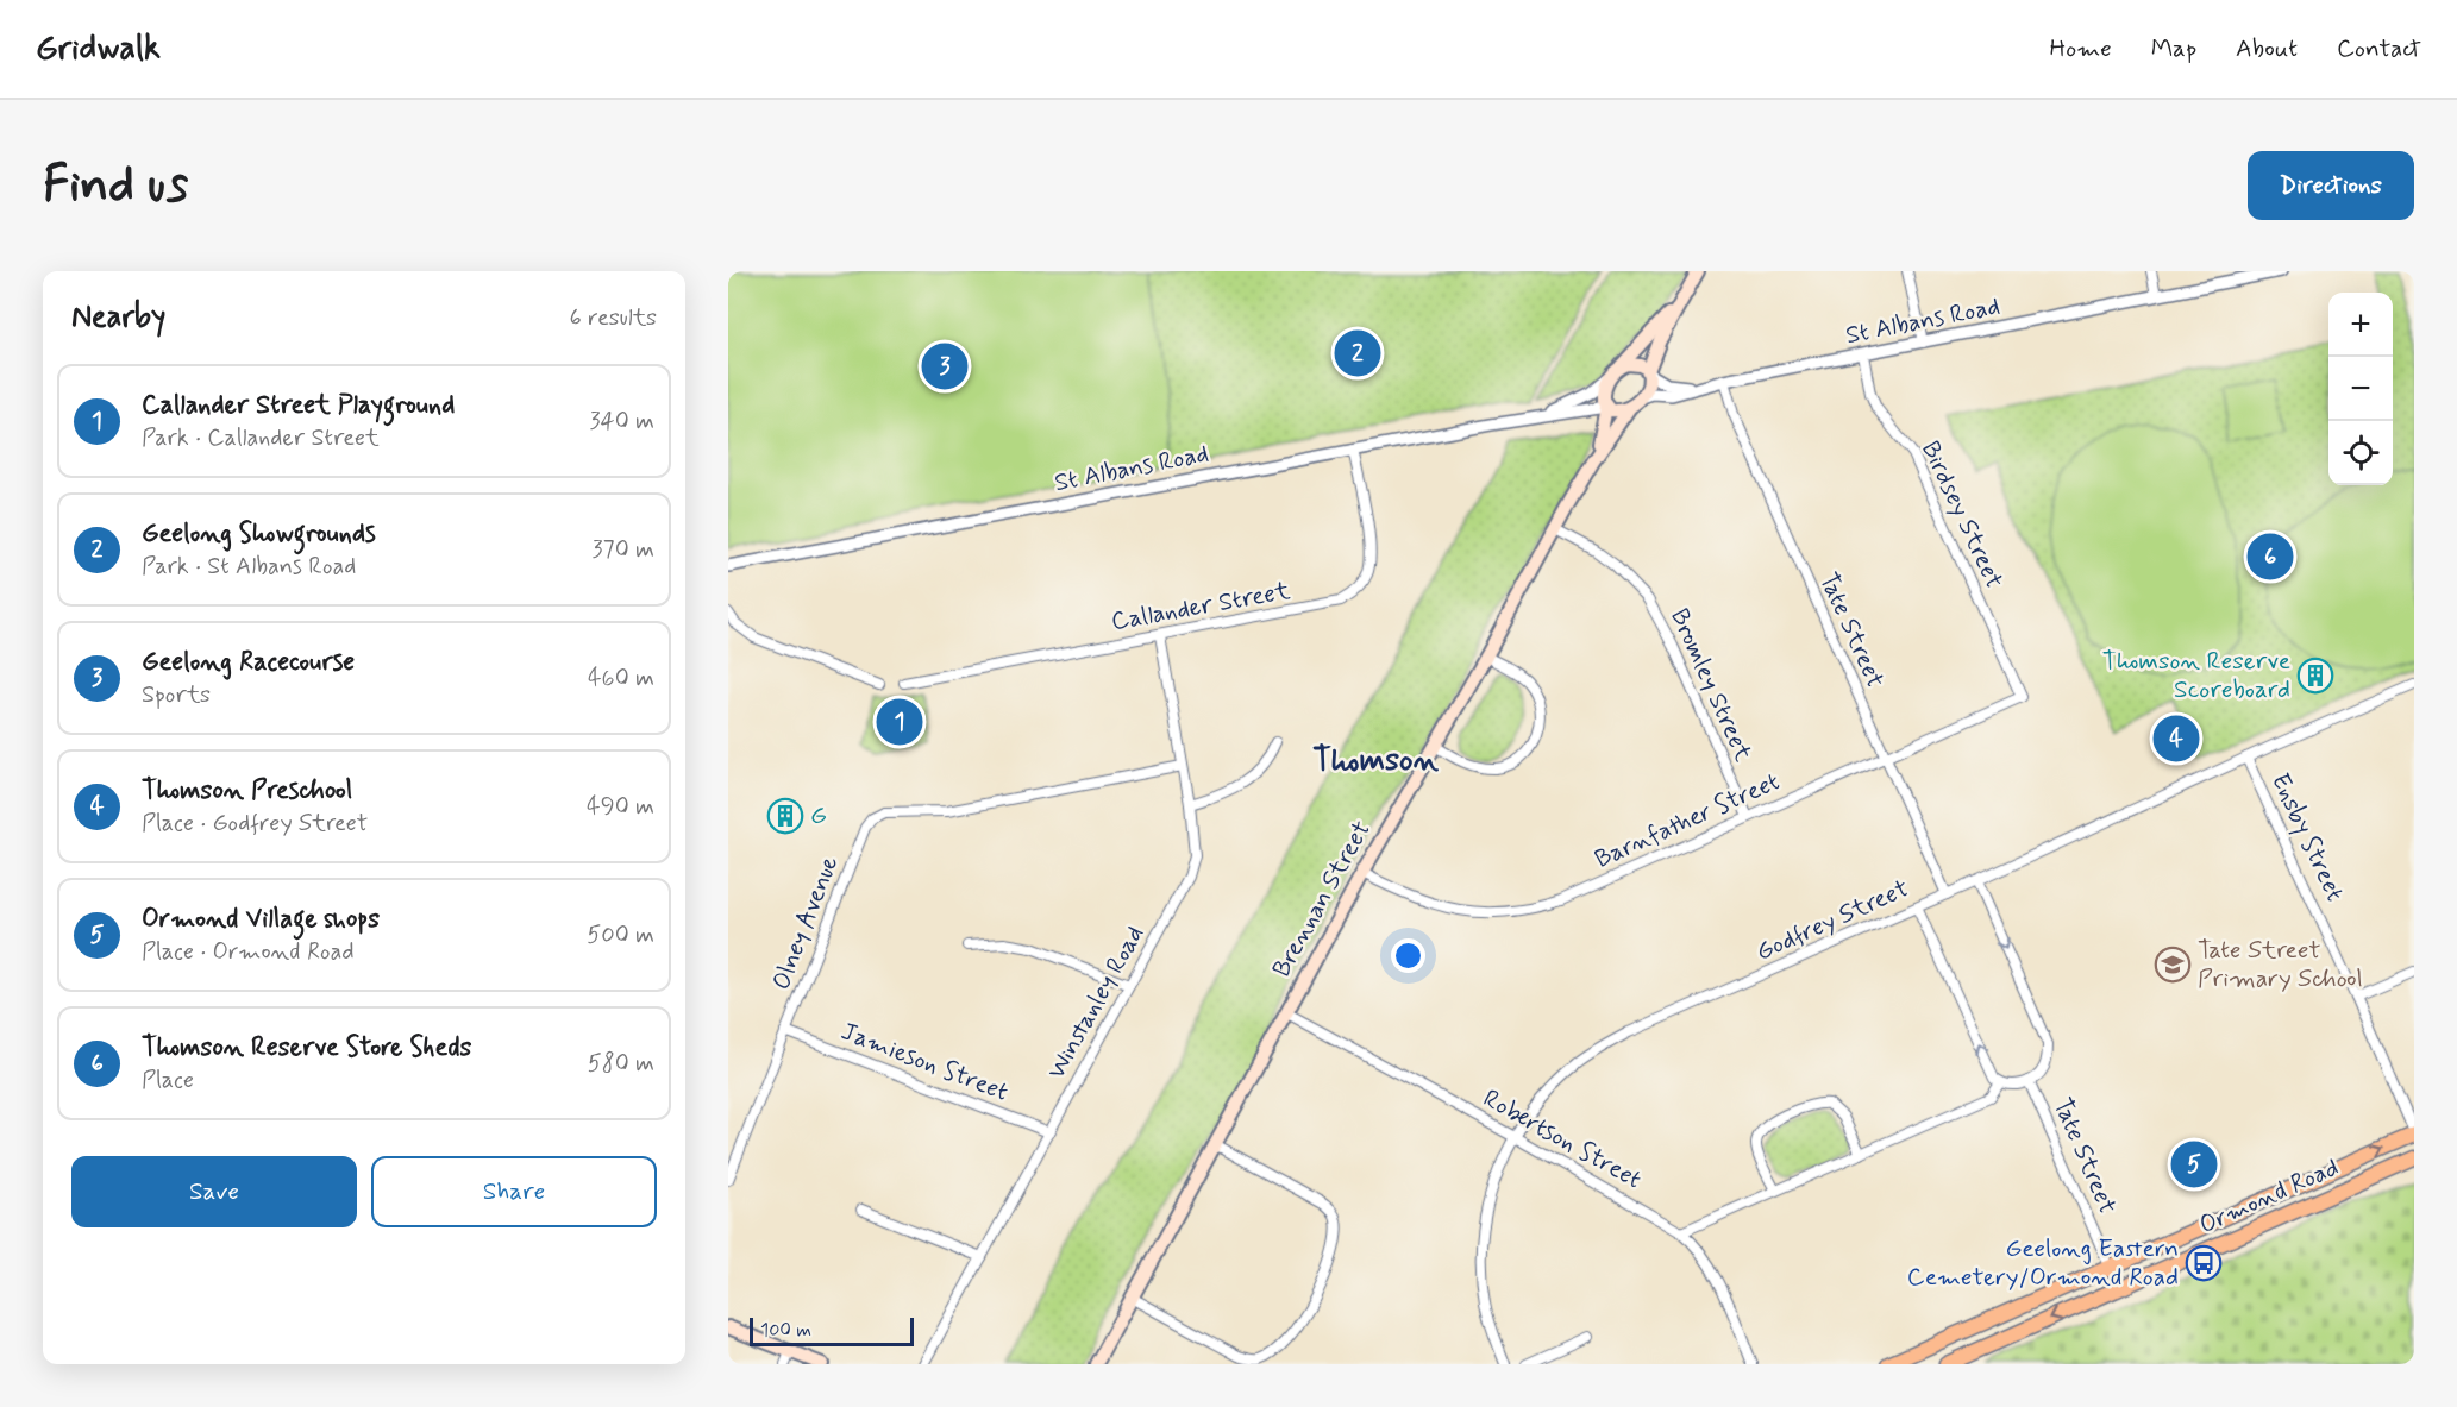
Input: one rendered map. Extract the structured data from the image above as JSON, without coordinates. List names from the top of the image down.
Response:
{
  "streets": {
    "highway": ["Ormond Road"],
    "main road": ["Brennan Street"],
    "street": [
      "St Albans Road",
      "Birdsey Street",
      "Callander Street",
      "Tate Street",
      "Bromley Street",
      "Barnfather Street",
      "Ensby Street",
      "Godfrey Street",
      "Olney Avenue",
      "Winstanley Road",
      "Jamieson Street",
      "Robertson Street"
    ]
  },
  "crossings": [
    ["St Albans Road", "Birdsey Street"],
    ["St Albans Road", "Callander Street"],
    ["St Albans Road", "Tate Street"],
    ["St Albans Road", "Brennan Street"],
    ["Birdsey Street", "Barnfather Street"],
    ["Callander Street", "Winstanley Road"],
    ["Tate Street", "Barnfather Street"],
    ["Tate Street", "Godfrey Street"],
    ["Tate Street", "Ormond Road"],
    ["Bromley Street", "Barnfather Street"],
    ["Bromley Street", "Brennan Street"],
    ["Barnfather Street", "Brennan Street"],
    ["Ensby Street", "Godfrey Street"],
    ["Ensby Street", "Ormond Road"],
    ["Brennan Street", "Robertson Street"],
    ["Godfrey Street", "Robertson Street"],
    ["Olney Avenue", "Winstanley Road"],
    ["Olney Avenue", "Jamieson Street"],
    ["Winstanley Road", "Jamieson Street"]
  ],
  "districts": ["Thomson"],
  "places": {
    "building": ["Thomson Reserve Scoreboard", "G"],
    "school or university": ["Tate Street Primary School"],
    "bus stop": ["Geelong Eastern Cemetery/Ormond Road"]
  },
  "scale_bar": "100 m",
  "page": {
    "header": "Gridwalk",
    "nav": [
      "Home",
      "Map",
      "About",
      "Contact"
    ],
    "buttons": [
      "Directions",
      ["Save", "Share"]
    ],
    "title": "Find us",
    "heading": ["Nearby", "6 results"],
    "map_buttons": ["+", "−"],
    "pins": [
      "2",
      "3",
      "6",
      "1",
      "4",
      "5"
    ],
    "list": [
      {
        "mark": "1",
        "name": "Callander Street Playground",
        "note": "Park · Callander Street",
        "value": "340 m"
      },
      {
        "mark": "2",
        "name": "Geelong Showgrounds",
        "note": "Park · St Albans Road",
        "value": "370 m"
      },
      {
        "mark": "3",
        "name": "Geelong Racecourse",
        "note": "Sports",
        "value": "460 m"
      },
      {
        "mark": "4",
        "name": "Thomson Preschool",
        "note": "Place · Godfrey Street",
        "value": "490 m"
      },
      {
        "mark": "5",
        "name": "Ormond Village shops",
        "note": "Place · Ormond Road",
        "value": "500 m"
      },
      {
        "mark": "6",
        "name": "Thomson Reserve Store Sheds",
        "note": "Place",
        "value": "580 m"
      }
    ],
    "scale": "100 m"
  }
}
